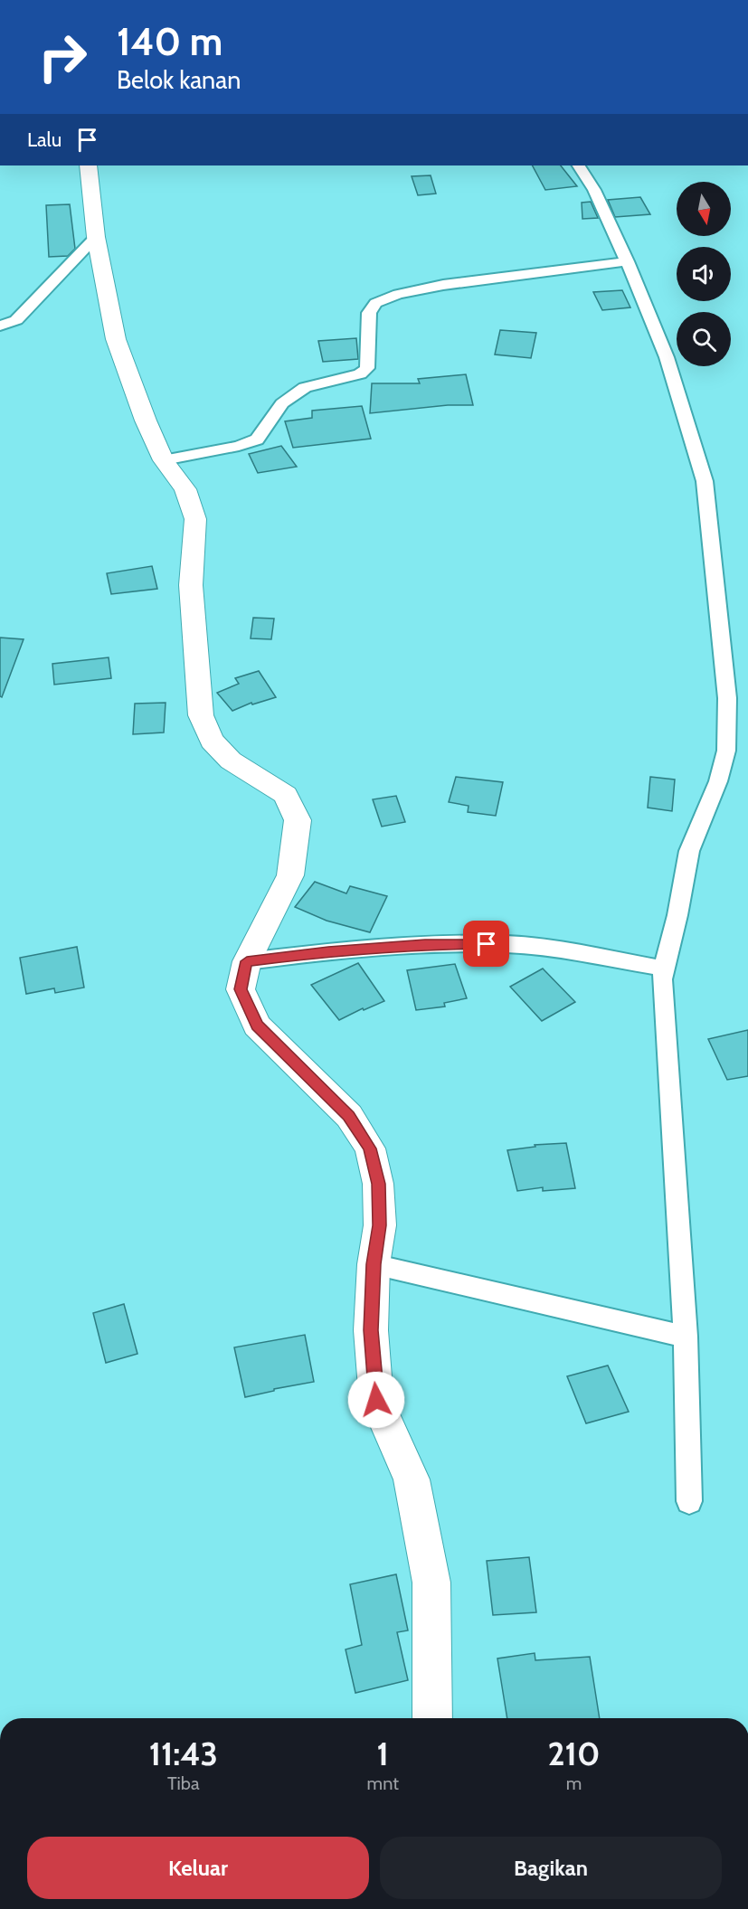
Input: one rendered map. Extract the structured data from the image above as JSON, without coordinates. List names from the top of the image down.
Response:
{
  "north": "bottom",
  "page": {
    "turn": ["140 m", "Belok kanan"],
    "then": "Lalu",
    "eta": [
      "11:43",
      "Tiba",
      "1",
      "mnt",
      "210",
      "m"
    ],
    "buttons": ["Keluar", "Bagikan"]
  }
}
